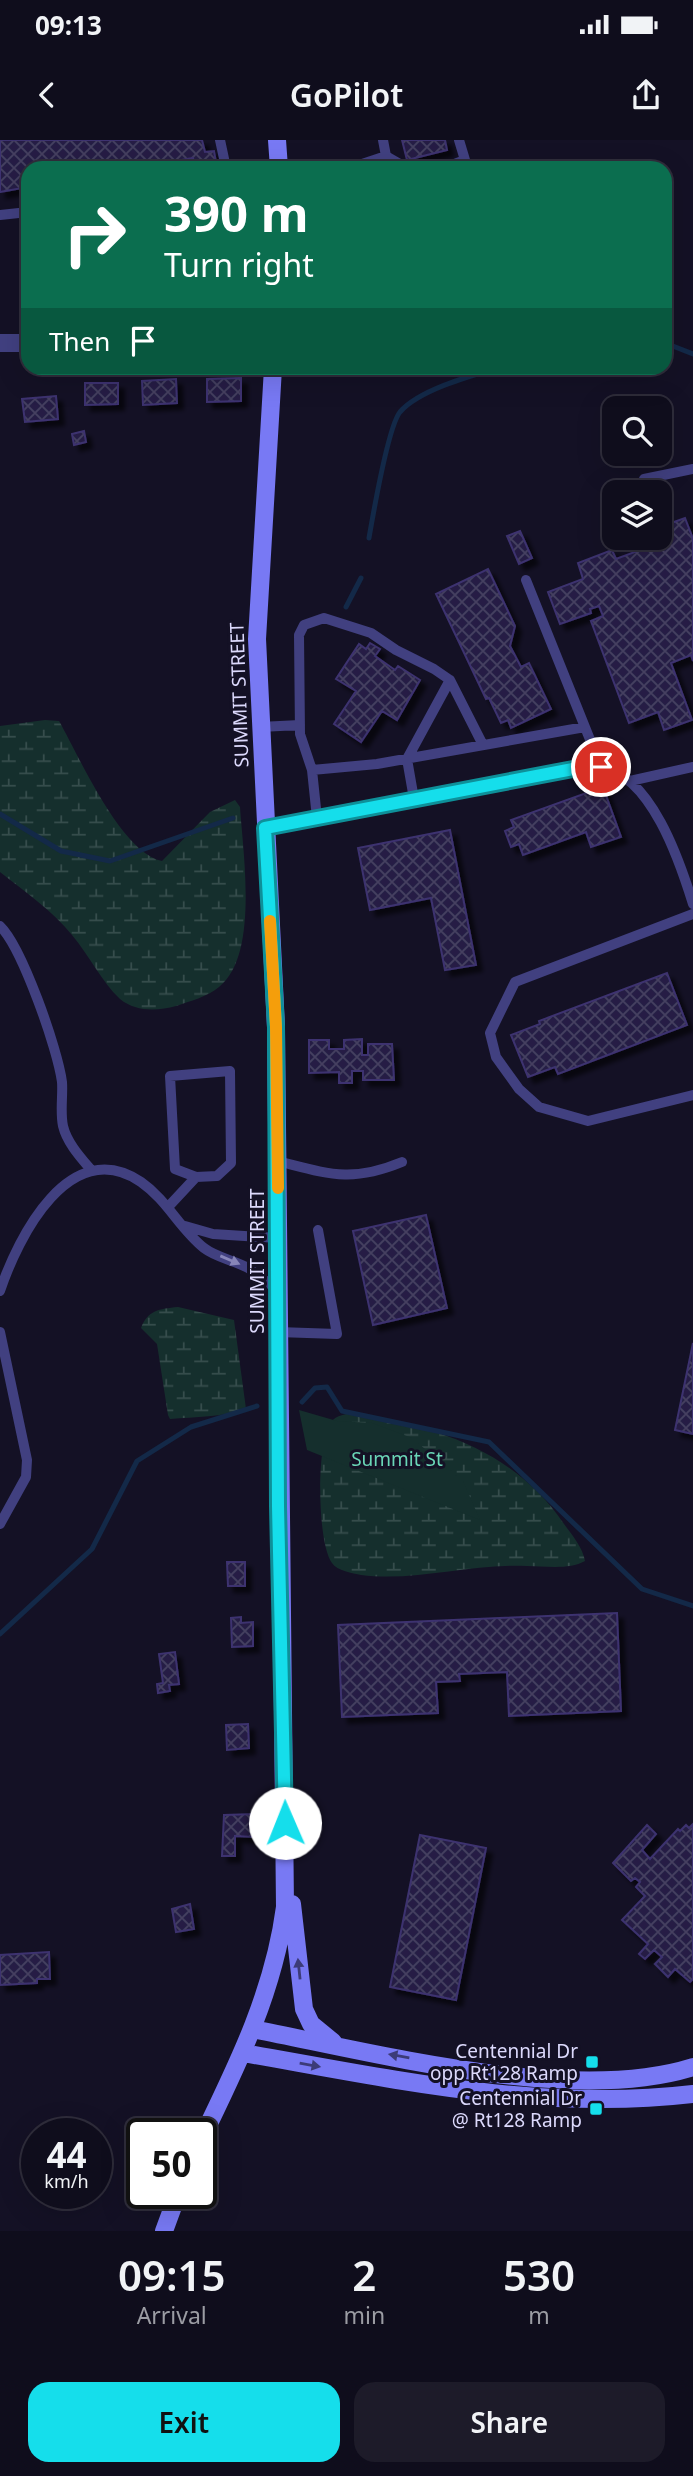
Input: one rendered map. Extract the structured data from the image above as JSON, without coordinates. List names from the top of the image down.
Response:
{
  "streets": {
    "main road": ["SUMMIT STREET"]
  },
  "parks": ["Summit St"],
  "places": {
    "transit": ["Centennial Dr opp Rt128 Ramp", "Centennial Dr @ Rt128 Ramp"]
  },
  "page": {
    "status": "09:13",
    "header": "GoPilot",
    "turn": ["390 m", "Turn right"],
    "then": "Then",
    "speed": "44 km/h",
    "limit": "50",
    "eta": [
      "09:15",
      "Arrival",
      "2",
      "min",
      "530",
      "m"
    ],
    "buttons": ["Exit", "Share"]
  }
}
